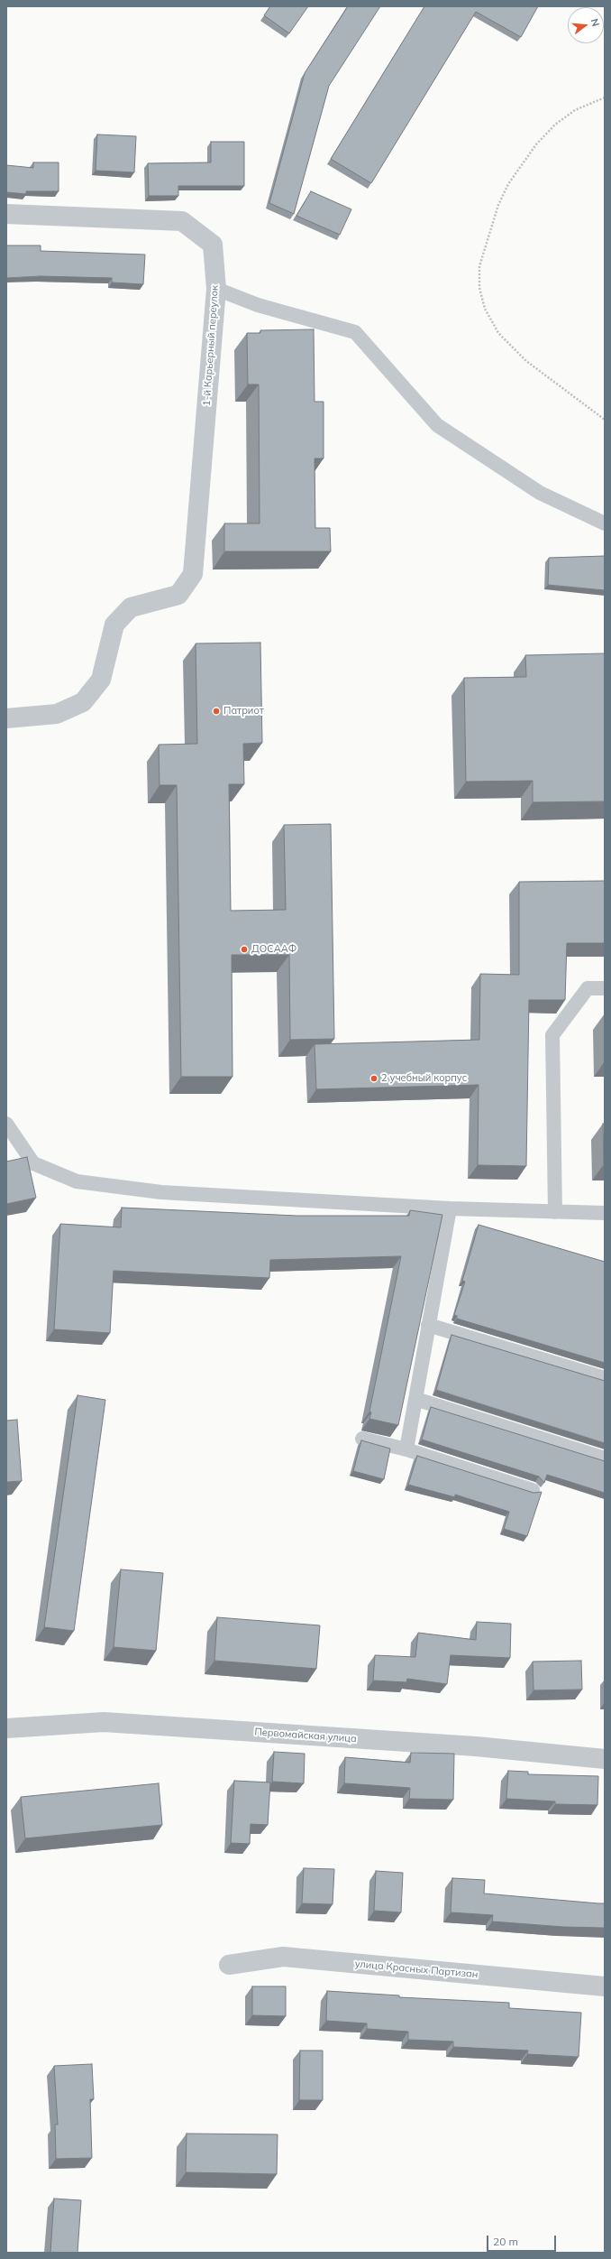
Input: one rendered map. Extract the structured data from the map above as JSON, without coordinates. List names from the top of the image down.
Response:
{
  "streets": {
    "street": ["1-й Карьерный переулок", "Первомайская улица", "улица Красных Партизан"]
  },
  "places": ["Патриот", "ДОСААФ", "2 учебный корпус"],
  "scale_bar": "20 m",
  "north": "right"
}
